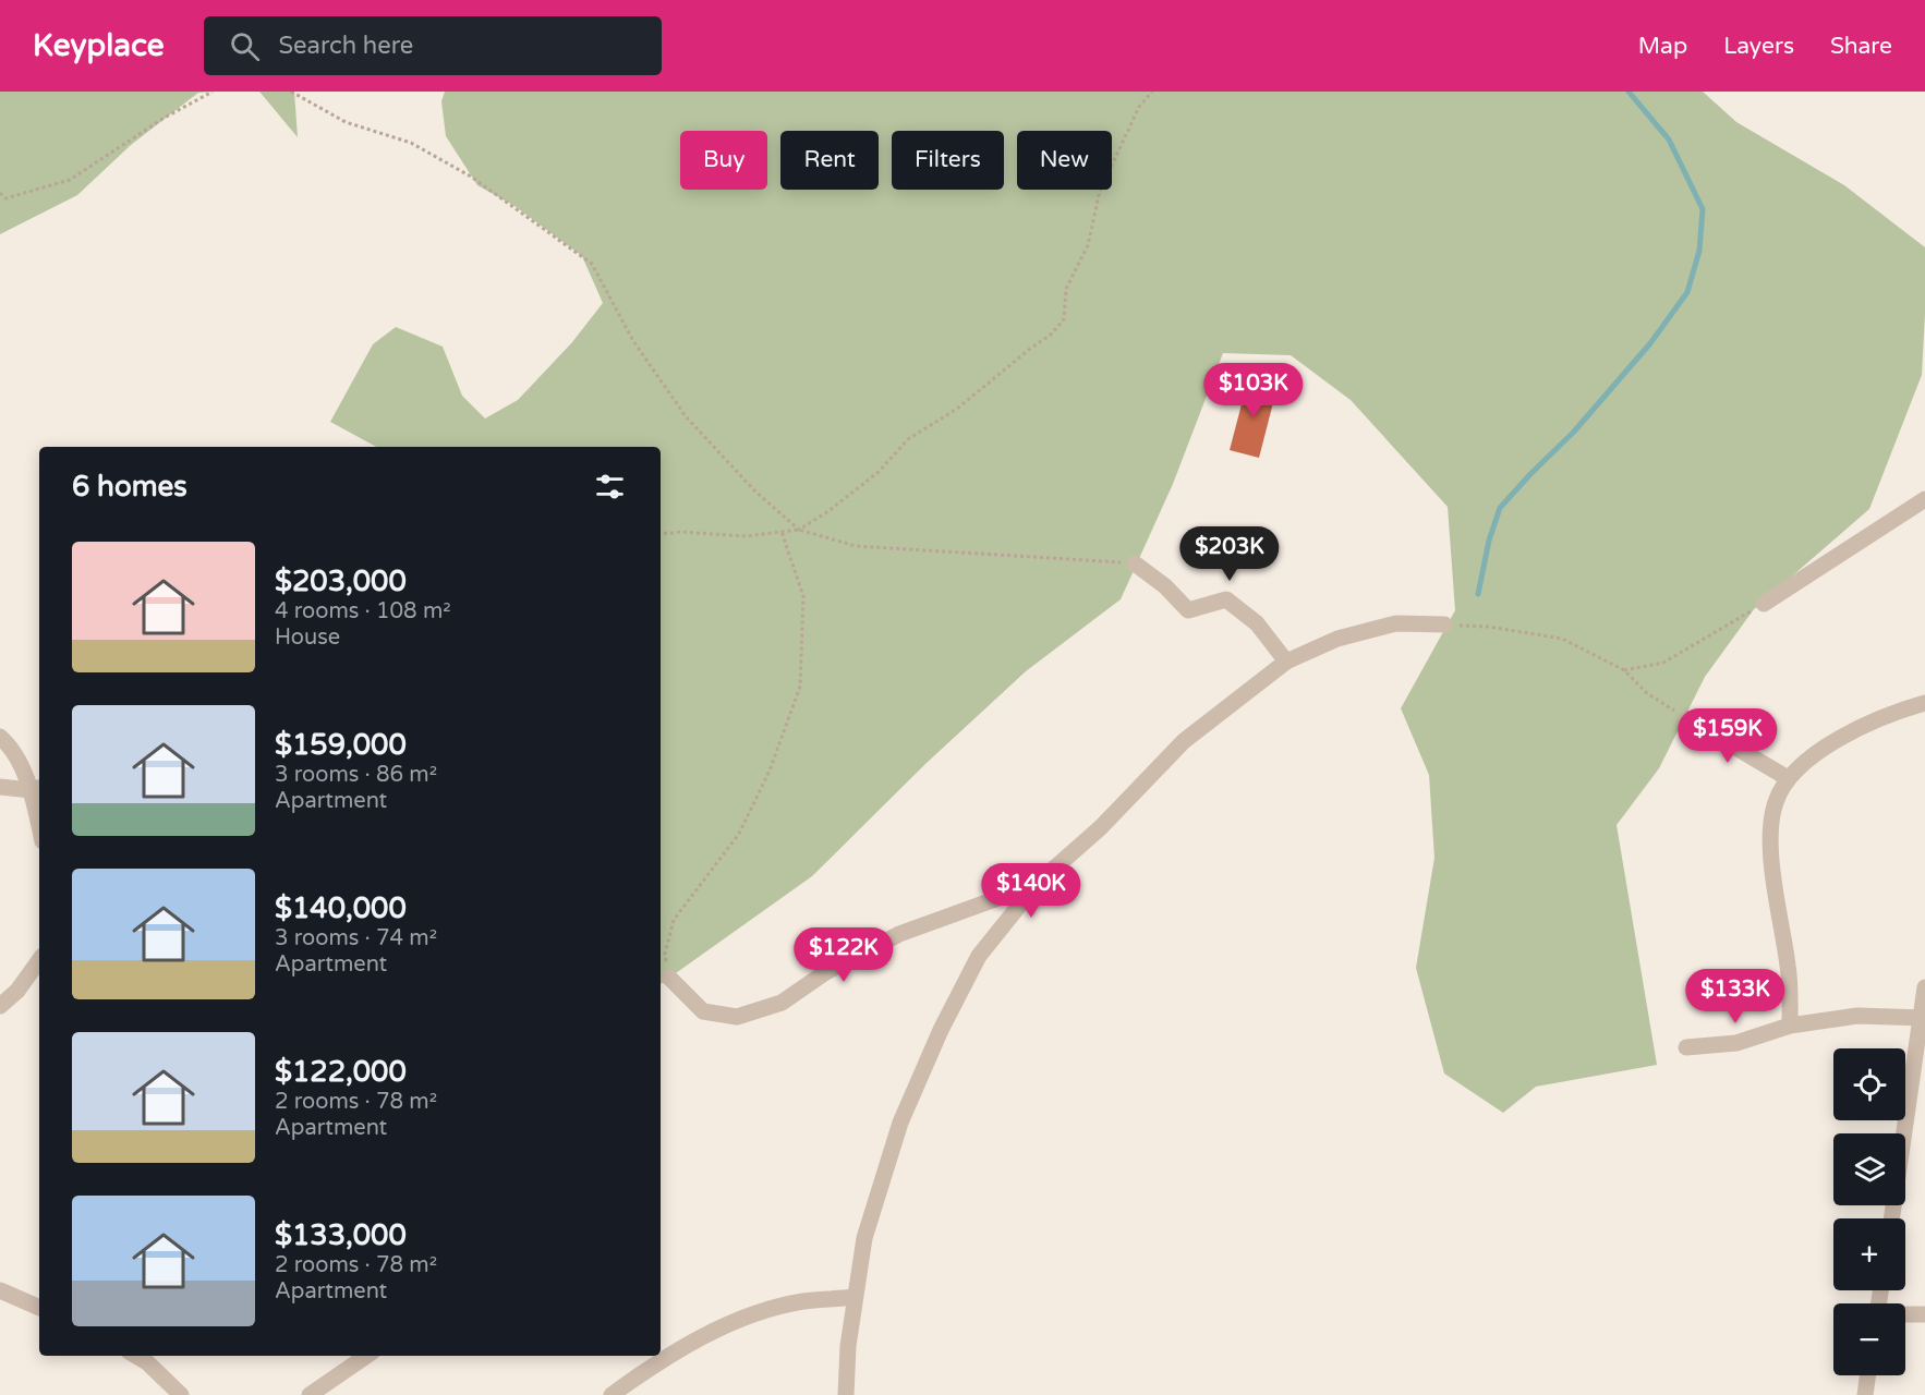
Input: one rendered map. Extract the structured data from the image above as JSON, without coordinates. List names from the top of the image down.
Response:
{
  "page": {
    "header": "Keyplace",
    "search": "Search here",
    "nav": ["Map", "Layers", "Share"],
    "chip": [
      "Buy",
      "Rent",
      "Filters",
      "New"
    ],
    "price": [
      "$103K",
      "$203K",
      "$159K",
      "$140K",
      "$122K",
      "$133K"
    ],
    "heading": "6 homes",
    "list": [
      {
        "name": "$203,000",
        "note": "4 rooms · 108 m² · House"
      },
      {
        "name": "$159,000",
        "note": "3 rooms · 86 m² · Apartment"
      },
      {
        "name": "$140,000",
        "note": "3 rooms · 74 m² · Apartment"
      },
      {
        "name": "$122,000",
        "note": "2 rooms · 78 m² · Apartment"
      },
      {
        "name": "$133,000",
        "note": "2 rooms · 78 m² · Apartment"
      }
    ],
    "map_buttons": ["+", "−"]
  }
}
